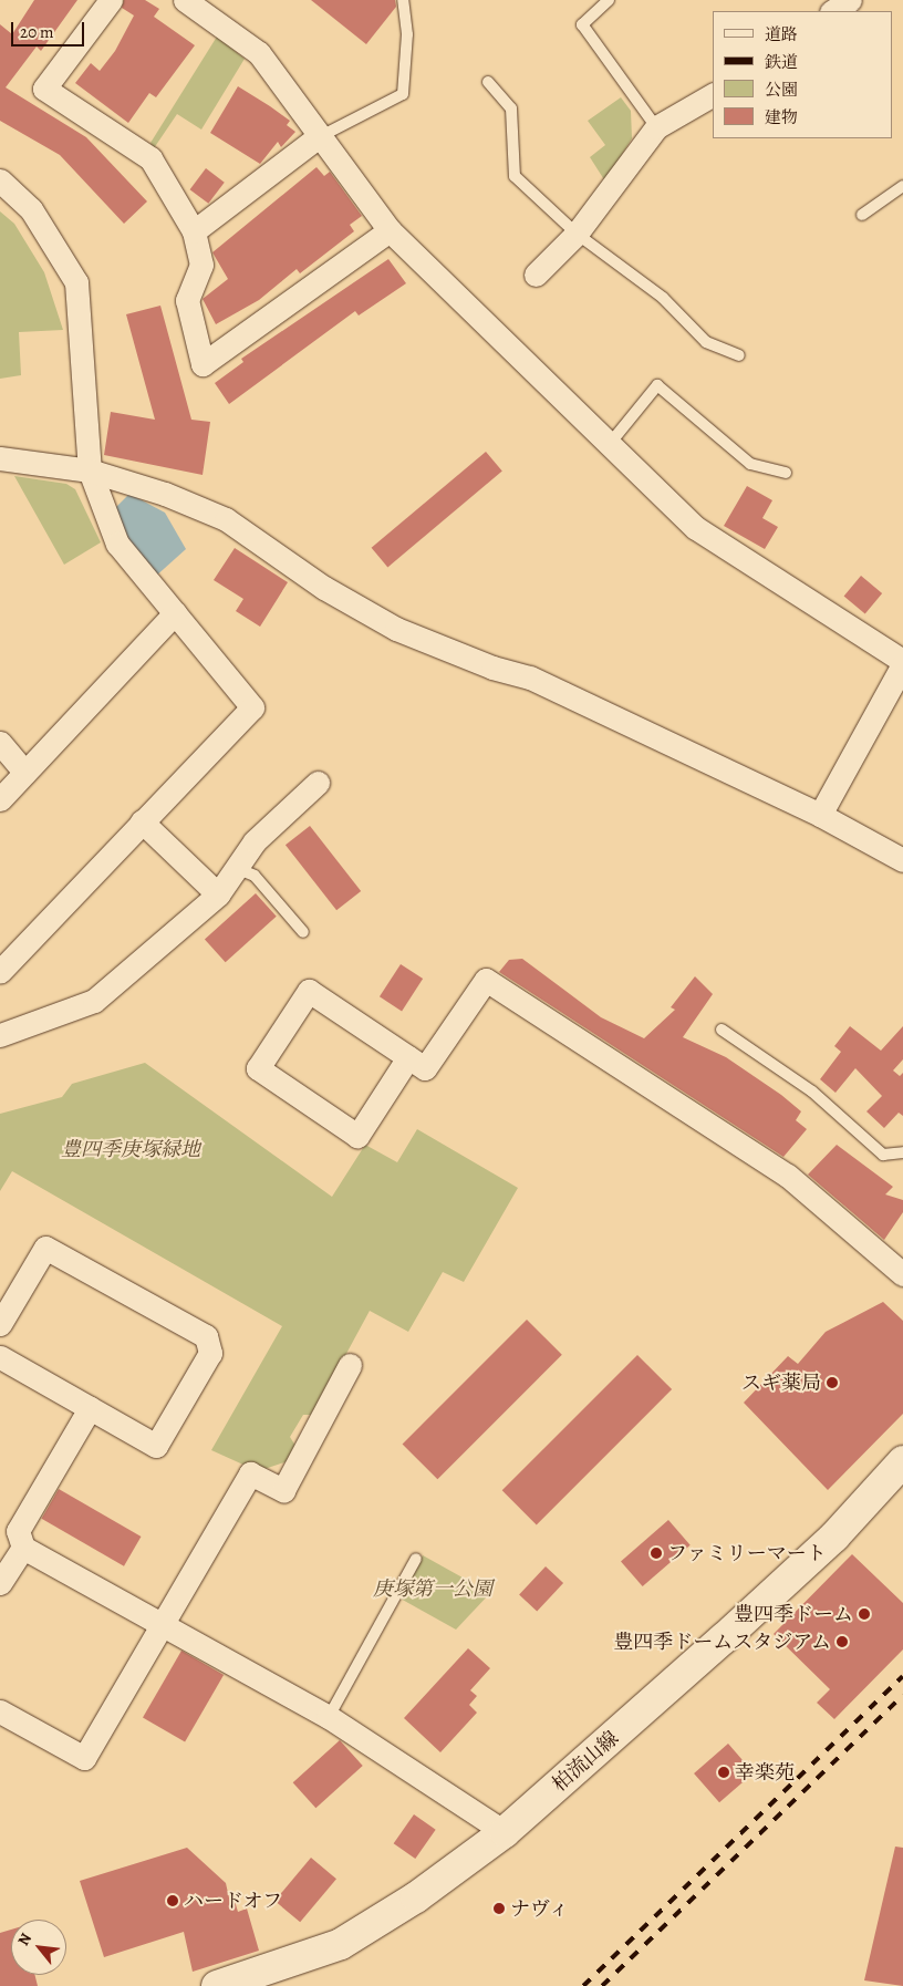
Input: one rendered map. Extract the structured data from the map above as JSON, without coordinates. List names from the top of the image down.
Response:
{
  "streets": {
    "main road": ["柏流山線"]
  },
  "parks": ["豊四季庚塚緑地", "庚塚第一公園"],
  "places": [
    "スギ薬局",
    "ファミリーマート",
    "豊四季ドーム",
    "豊四季ドームスタジアム",
    "幸楽苑",
    "ハードオフ",
    "ナヴィ"
  ],
  "legend": [
    "道路",
    "鉄道",
    "公園",
    "建物"
  ],
  "scale_bar": "20 m",
  "north": "top left"
}
